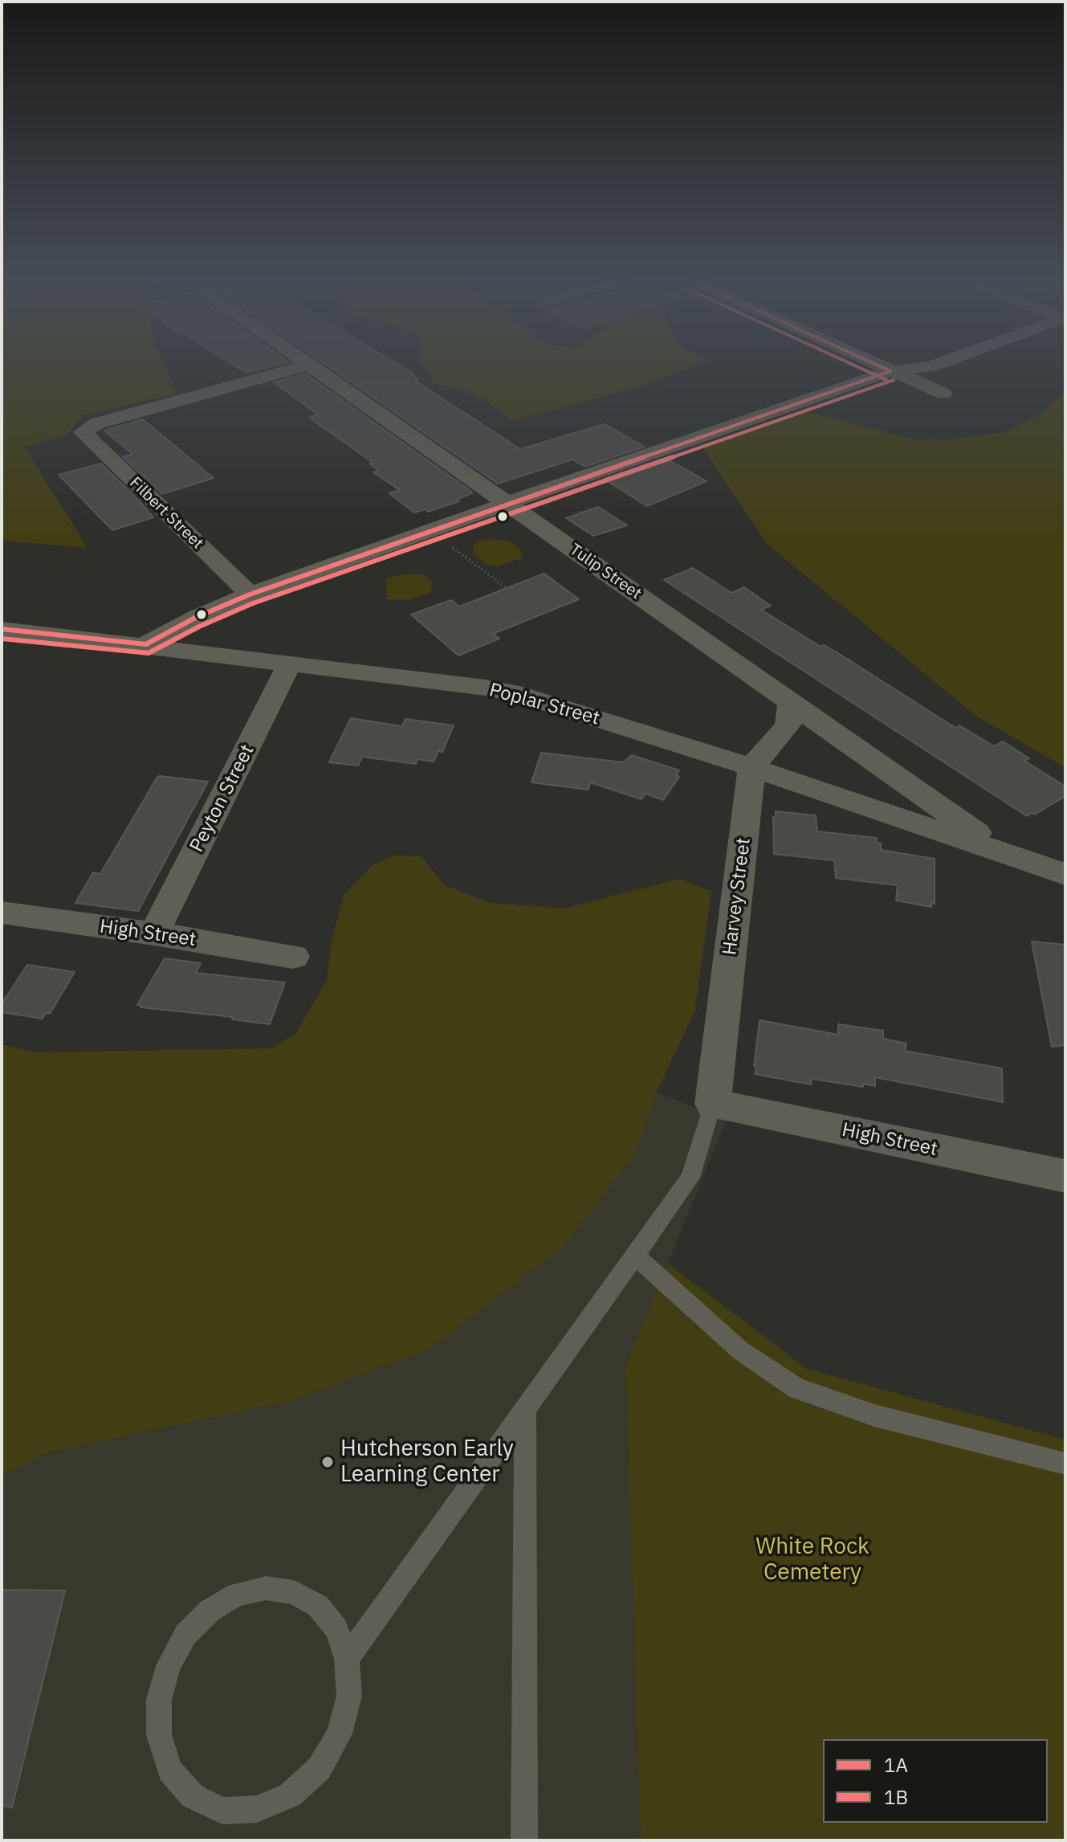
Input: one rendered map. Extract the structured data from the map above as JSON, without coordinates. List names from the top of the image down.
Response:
{
  "streets": {
    "street": [
      "Filbert Street",
      "Tulip Street",
      "Poplar Street",
      "Peyton Street",
      "Harvey Street",
      "High Street"
    ]
  },
  "crossings": [
    ["Tulip Street", "Poplar Street"],
    ["Poplar Street", "Peyton Street"],
    ["Poplar Street", "Harvey Street"],
    ["Peyton Street", "High Street"],
    ["Harvey Street", "High Street"]
  ],
  "parks": ["White Rock Cemetery"],
  "places": ["Hutcherson Early Learning Center"],
  "lines": ["transit line 1A", "transit line 1B"],
  "legend": ["1A", "1B"]
}
